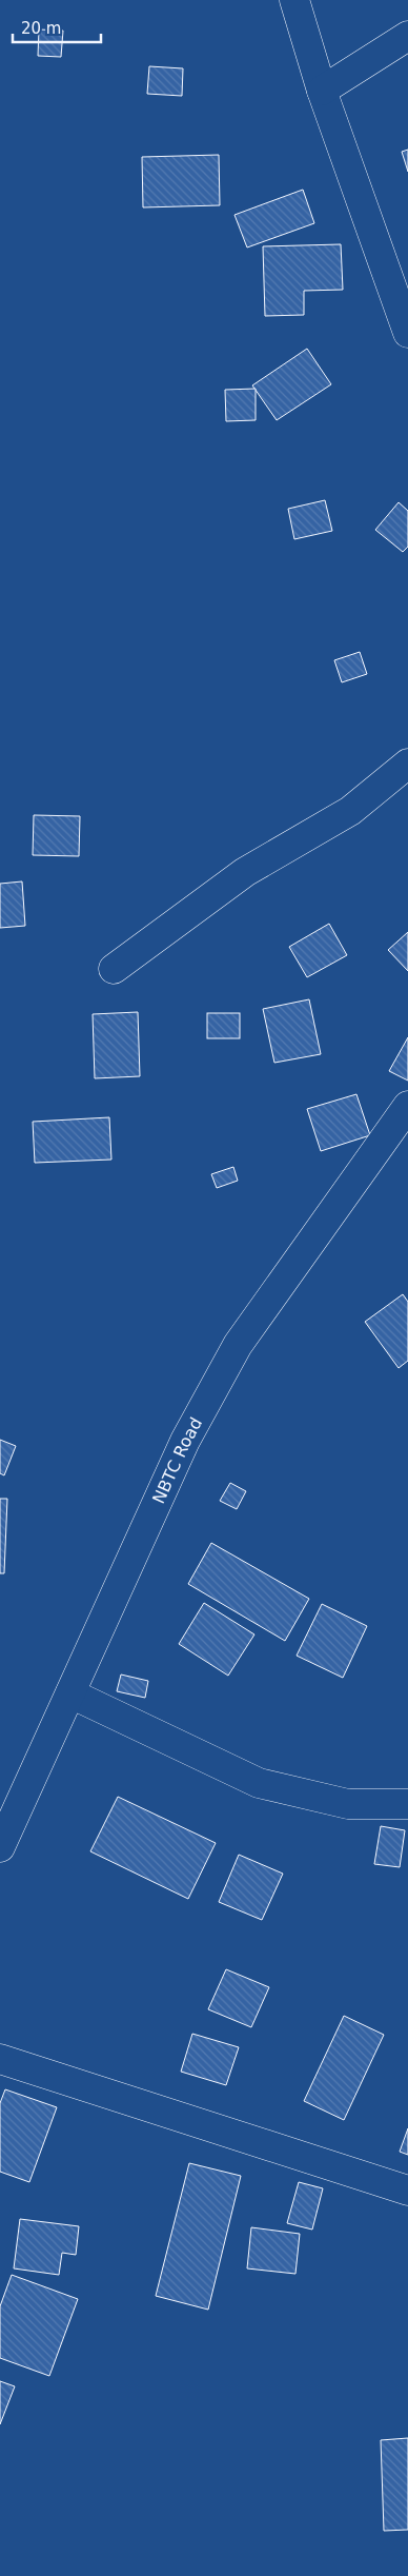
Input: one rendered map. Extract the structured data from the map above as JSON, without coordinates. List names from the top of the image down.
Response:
{
  "streets": {
    "street": ["NBTC Road"]
  },
  "scale_bar": "20 m"
}
